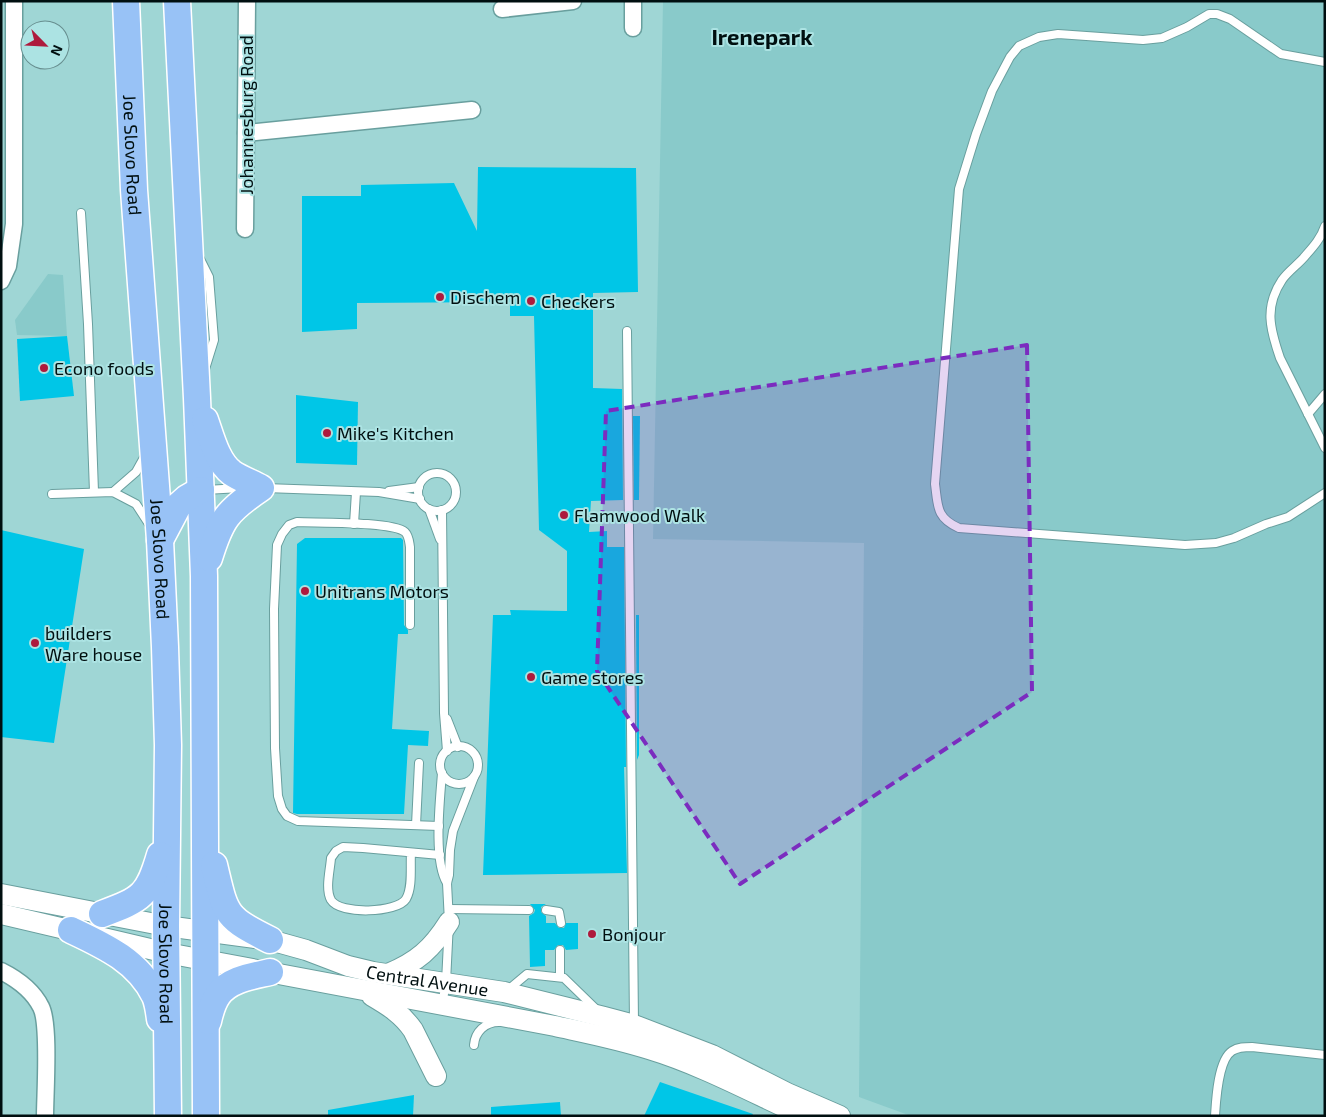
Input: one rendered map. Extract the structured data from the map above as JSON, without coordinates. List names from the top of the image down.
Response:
{
  "streets": {
    "highway": ["Joe Slovo Road"],
    "street": ["Johannesburg Road", "Central Avenue"]
  },
  "crossings": [
    ["Joe Slovo Road", "Central Avenue"]
  ],
  "districts": ["Irenepark"],
  "places": [
    "Dischem",
    "Checkers",
    "Econo foods",
    "Mike's Kitchen",
    "Flamwood Walk",
    "Unitrans Motors",
    "builders Ware house",
    "Game stores",
    "Bonjour"
  ],
  "north": "bottom right"
}
